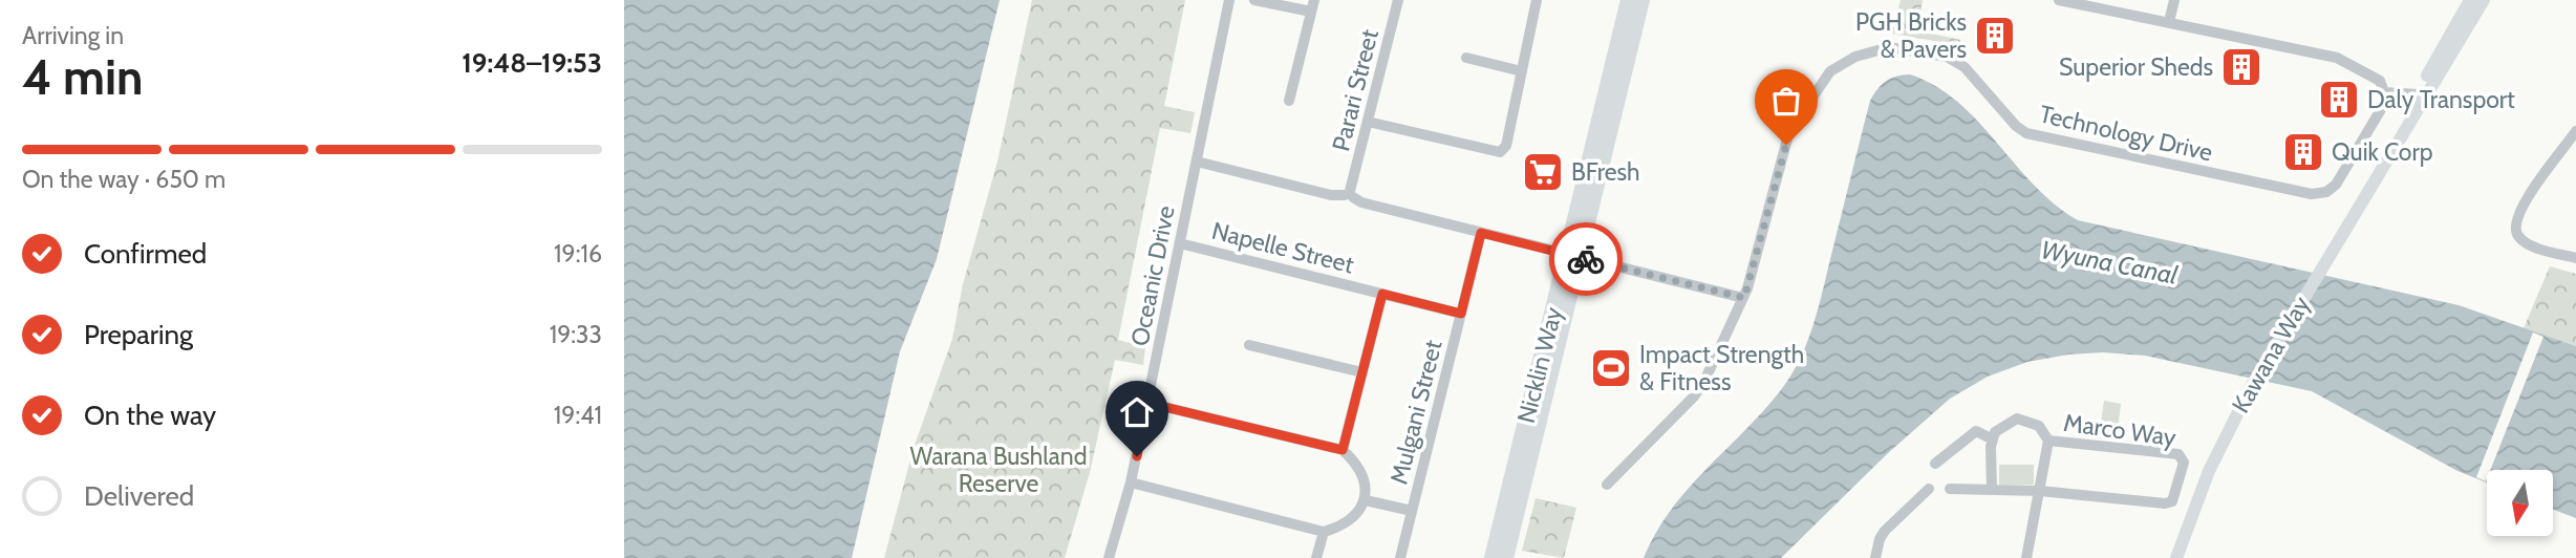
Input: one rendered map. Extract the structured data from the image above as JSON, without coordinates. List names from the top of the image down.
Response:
{
  "streets": {
    "highway": ["Nicklin Way"],
    "main road": ["Kawana Way"],
    "street": [
      "Parari Street",
      "Technology Drive",
      "Napelle Street",
      "Oceanic Drive",
      "Mulgani Street",
      "Marco Way"
    ]
  },
  "crossings": [
    ["Napelle Street", "Oceanic Drive"],
    ["Napelle Street", "Mulgani Street"]
  ],
  "water": ["Wyuna Canal"],
  "parks": ["Warana Bushland Reserve"],
  "places": {
    "building": [
      "PGH Bricks & Pavers",
      "Superior Sheds",
      "Daly Transport",
      "Quik Corp"
    ],
    "supermarket": ["BFresh"],
    "sports": ["Impact Strength & Fitness"]
  },
  "north": "bottom",
  "page": {
    "heading": ["4 min", "Arriving in", "19:48–19:53"],
    "bar": "On the way · 650 m",
    "list": [
      ["Confirmed", "19:16"],
      ["Preparing", "19:33"],
      ["On the way", "19:41"],
      "Delivered"
    ]
  }
}
